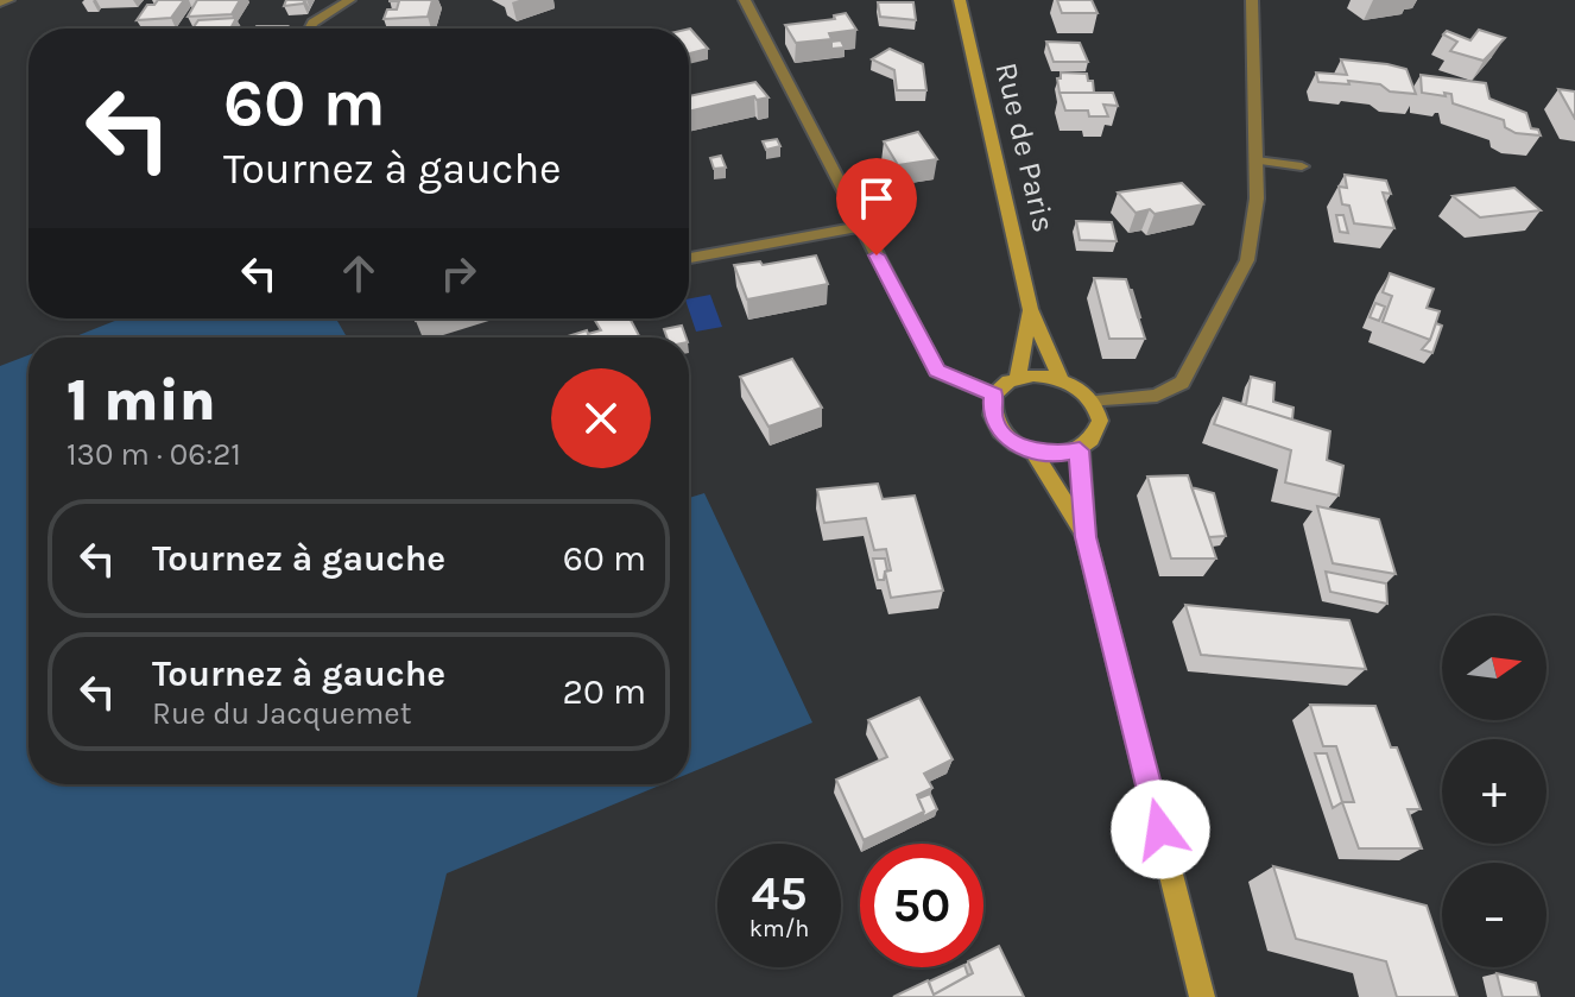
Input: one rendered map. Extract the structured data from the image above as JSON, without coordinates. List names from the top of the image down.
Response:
{
  "streets": {
    "main road": ["Rue de Paris"]
  },
  "north": "right",
  "page": {
    "turn": ["60 m", "Tournez à gauche"],
    "heading": ["1 min", "130 m · 06:21"],
    "list": [
      {
        "name": "Tournez à gauche",
        "value": "60 m"
      },
      {
        "name": "Tournez à gauche",
        "note": "Rue du Jacquemet",
        "value": "20 m"
      }
    ],
    "map_buttons": ["+", "−"],
    "speed": "45 km/h",
    "limit": "50"
  }
}
